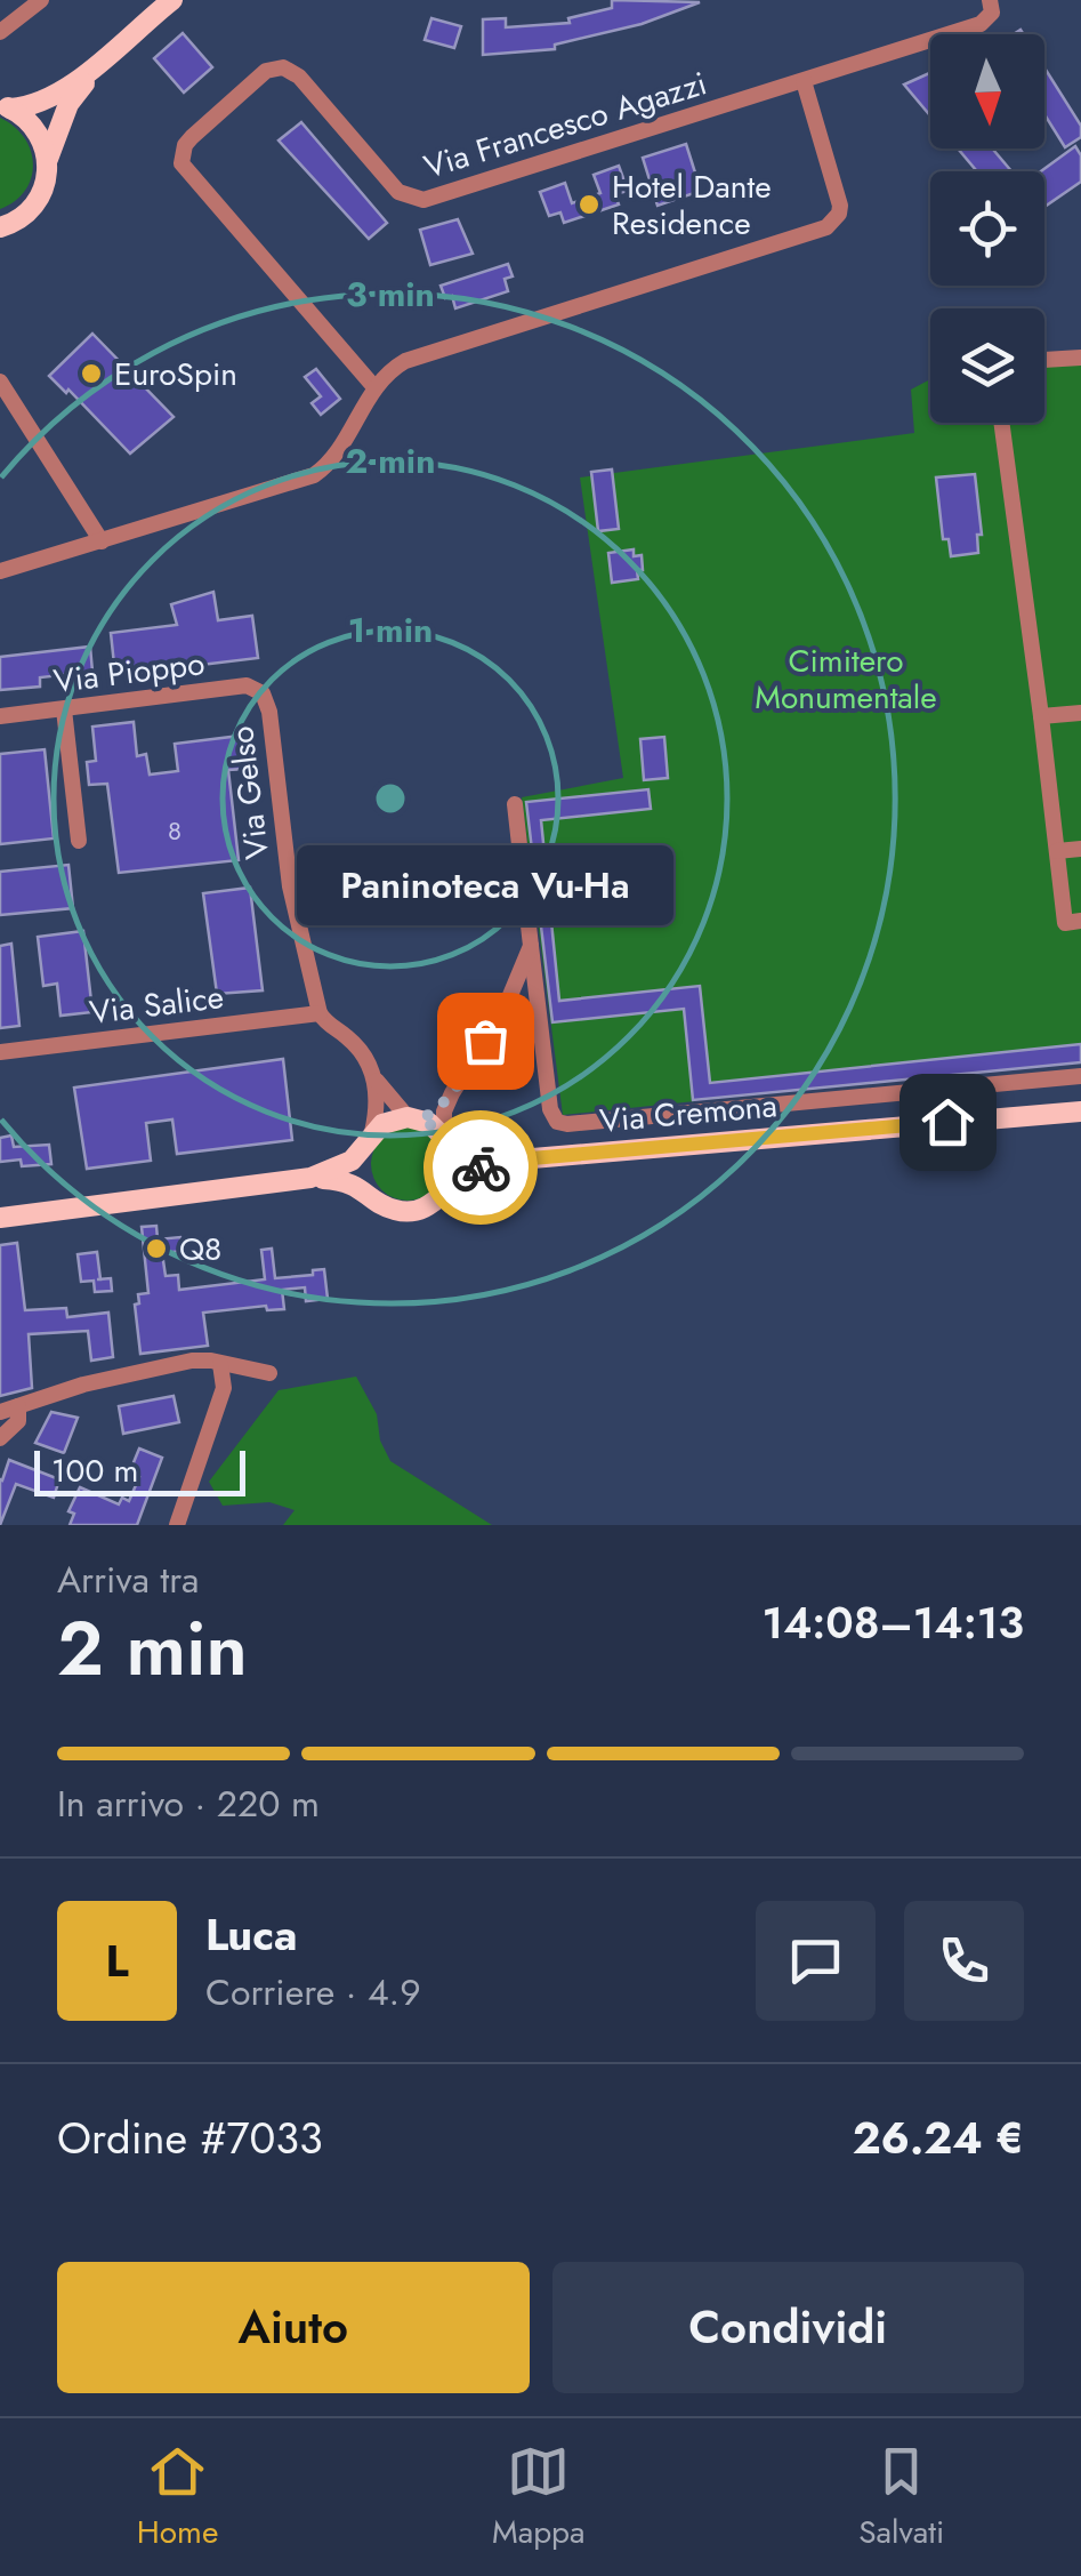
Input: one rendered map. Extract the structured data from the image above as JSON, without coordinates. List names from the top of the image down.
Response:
{
  "streets": {
    "main road": ["Via Cremona"],
    "street": [
      "Via Francesco Agazzi",
      "Via Pioppo",
      "Via Gelso",
      "Via Salice"
    ]
  },
  "crossings": [
    ["Via Pioppo", "Via Gelso"],
    ["Via Gelso", "Via Salice"]
  ],
  "parks": ["Cimitero Monumentale"],
  "places": [
    "Hotel Dante Residence",
    "EuroSpin",
    "Paninoteca Vu-Ha",
    "Q8"
  ],
  "house_numbers": ["8"],
  "scale_bar": "100 m",
  "north": "bottom",
  "page": {
    "bubble": "Paninoteca Vu-Ha",
    "scale": "100 m",
    "heading": ["2 min", "Arriva tra", "14:08–14:13"],
    "panel": [
      "Luca",
      "Corriere · 4.9",
      "Ordine #7033",
      "26.24 €"
    ],
    "bar": "In arrivo · 220 m",
    "round": "L",
    "buttons": ["Aiuto", "Condividi"],
    "tabs": ["Home", "Mappa", "Salvati"]
  },
  "rings": ["3 min", "2 min", "1 min"]
}
